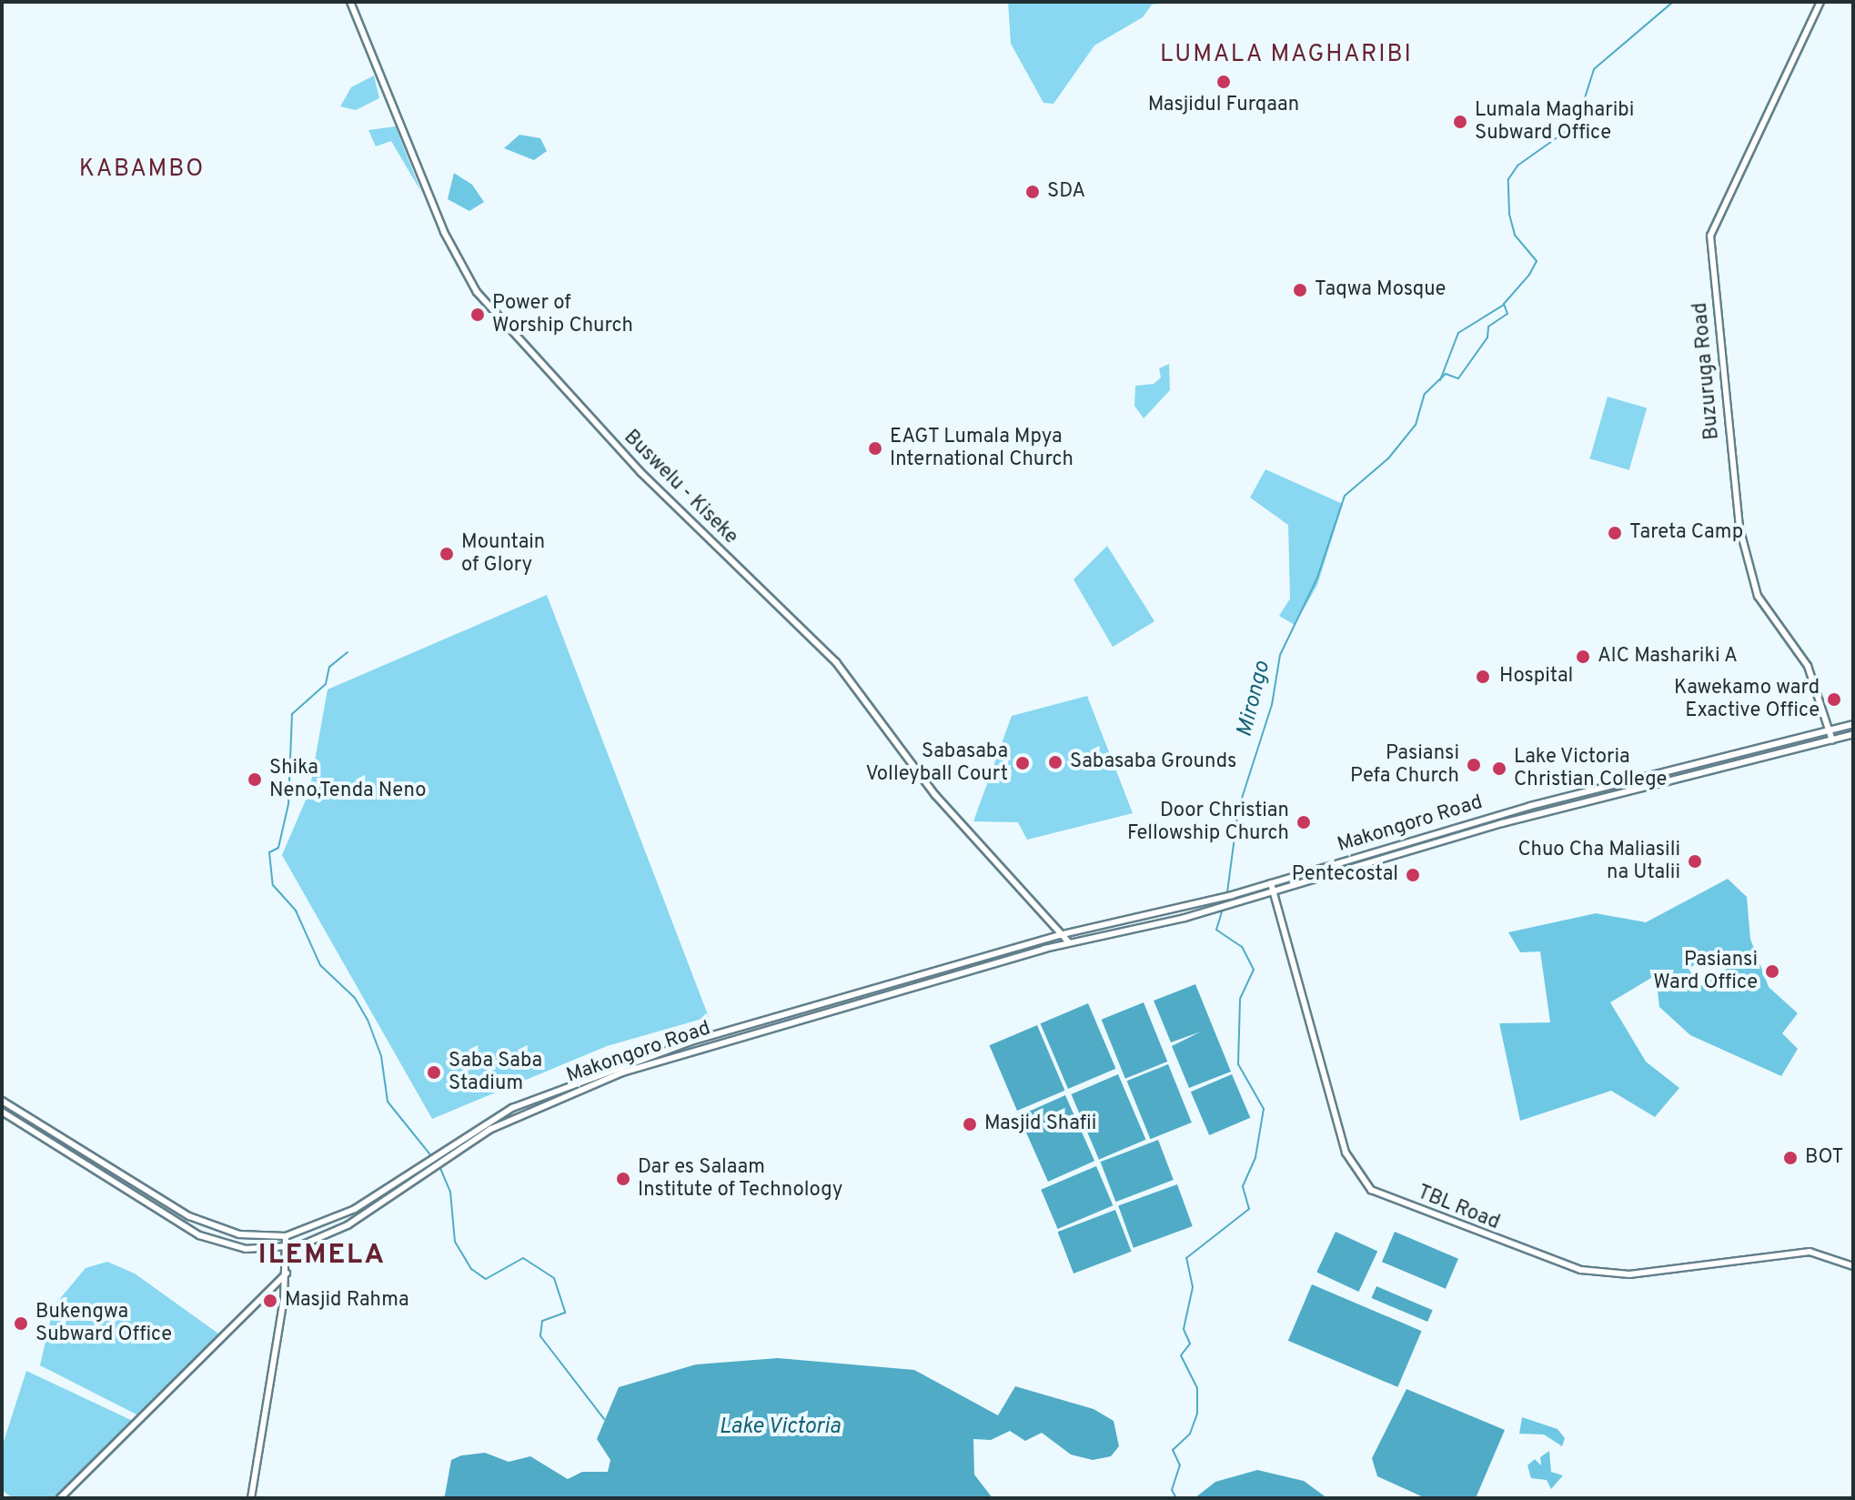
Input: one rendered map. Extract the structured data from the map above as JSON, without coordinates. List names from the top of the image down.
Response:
{
  "streets": {
    "main road": [
      "Buzuruga Road",
      "Buswelu - Kiseke",
      "Makongoro Road",
      "TBL Road"
    ]
  },
  "crossings": [
    ["Buzuruga Road", "Makongoro Road"],
    ["Buswelu - Kiseke", "Makongoro Road"],
    ["Makongoro Road", "TBL Road"]
  ],
  "districts": ["LUMALA MAGHARIBI", "KABAMBO", "ILEMELA"],
  "water": ["Mirongo", "Lake Victoria"],
  "places": [
    "Masjidul Furqaan",
    "Lumala Magharibi Subward Office",
    "SDA",
    "Taqwa Mosque",
    "Power of Worship Church",
    "EAGT Lumala Mpya International Church",
    "Tareta Camp",
    "Mountain of Glory",
    "AIC Mashariki A",
    "Hospital",
    "Kawekamo ward Exactive Office",
    "Sabasaba Grounds",
    "Sabasaba Volleyball Court",
    "Pasiansi Pefa Church",
    "Lake Victoria Christian College",
    "Shika Neno,Tenda Neno",
    "Door Christian Fellowship Church",
    "Chuo Cha Maliasili na Utalii",
    "Pentecostal",
    "Pasiansi Ward Office",
    "Saba Saba Stadium",
    "Masjid Shafii",
    "BOT",
    "Dar es Salaam Institute of Technology",
    "Masjid Rahma",
    "Bukengwa Subward Office"
  ]
}
